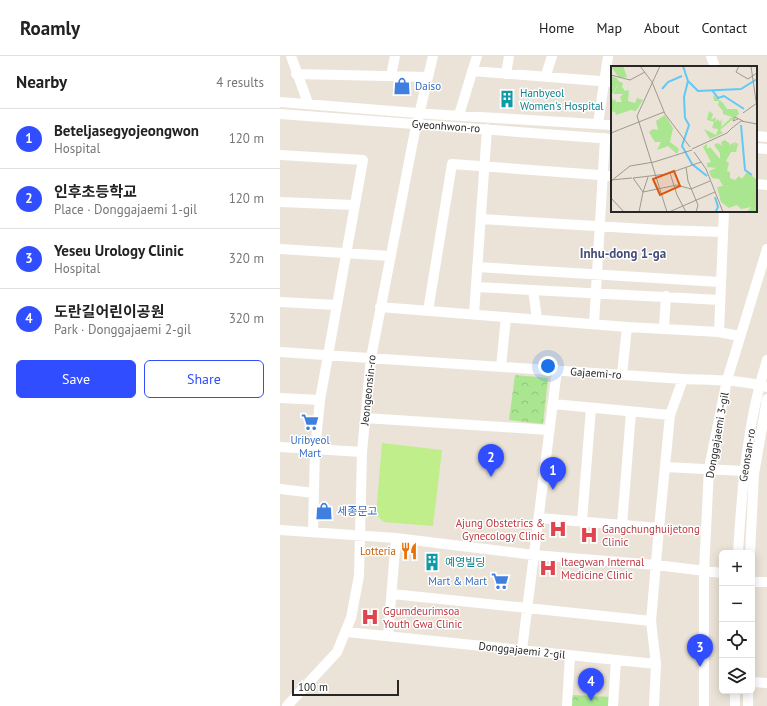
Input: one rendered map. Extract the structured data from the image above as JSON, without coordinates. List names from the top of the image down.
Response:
{
  "streets": {
    "street": [
      "Gyeonhwon-ro",
      "Gajaemi-ro",
      "Jeongeonsin-ro",
      "Donggajaemi 3-gil",
      "Geonsan-ro",
      "Donggajaemi 2-gil"
    ]
  },
  "crossings": [
    ["Gyeonhwon-ro", "Jeongeonsin-ro"],
    ["Gajaemi-ro", "Jeongeonsin-ro"],
    ["Gajaemi-ro", "Donggajaemi 3-gil"],
    ["Gajaemi-ro", "Geonsan-ro"],
    ["Jeongeonsin-ro", "Donggajaemi 2-gil"]
  ],
  "districts": ["Inhu-dong 1-ga"],
  "places": {
    "shop": ["Daiso", "세종문고"],
    "building": ["Hanbyeol Women's Hospital", "예영빌딩"],
    "supermarket": ["Uribyeol Mart", "Mart & Mart"],
    "hospital": [
      "Ajung Obstetrics & Gynecology Clinic",
      "Gangchunghuijetong Clinic",
      "Itaegwan Internal Medicine Clinic",
      "Ggumdeurimsoa Youth Gwa Clinic"
    ],
    "restaurant": ["Lotteria"]
  },
  "scale_bar": "100 m",
  "page": {
    "header": "Roamly",
    "nav": [
      "Home",
      "Map",
      "About",
      "Contact"
    ],
    "heading": ["Nearby", "4 results"],
    "list": [
      {
        "mark": "1",
        "name": "Beteljasegyojeongwon",
        "note": "Hospital",
        "value": "120 m"
      },
      {
        "mark": "2",
        "name": "인후초등학교",
        "note": "Place · Donggajaemi 1-gil",
        "value": "120 m"
      },
      {
        "mark": "3",
        "name": "Yeseu Urology Clinic",
        "note": "Hospital",
        "value": "320 m"
      },
      {
        "mark": "4",
        "name": "도란길어린이공원",
        "note": "Park · Donggajaemi 2-gil",
        "value": "320 m"
      }
    ],
    "buttons": ["Save", "Share"],
    "pins": [
      "2",
      "1",
      "3",
      "4"
    ],
    "map_buttons": ["+", "−"],
    "scale": "100 m"
  }
}
